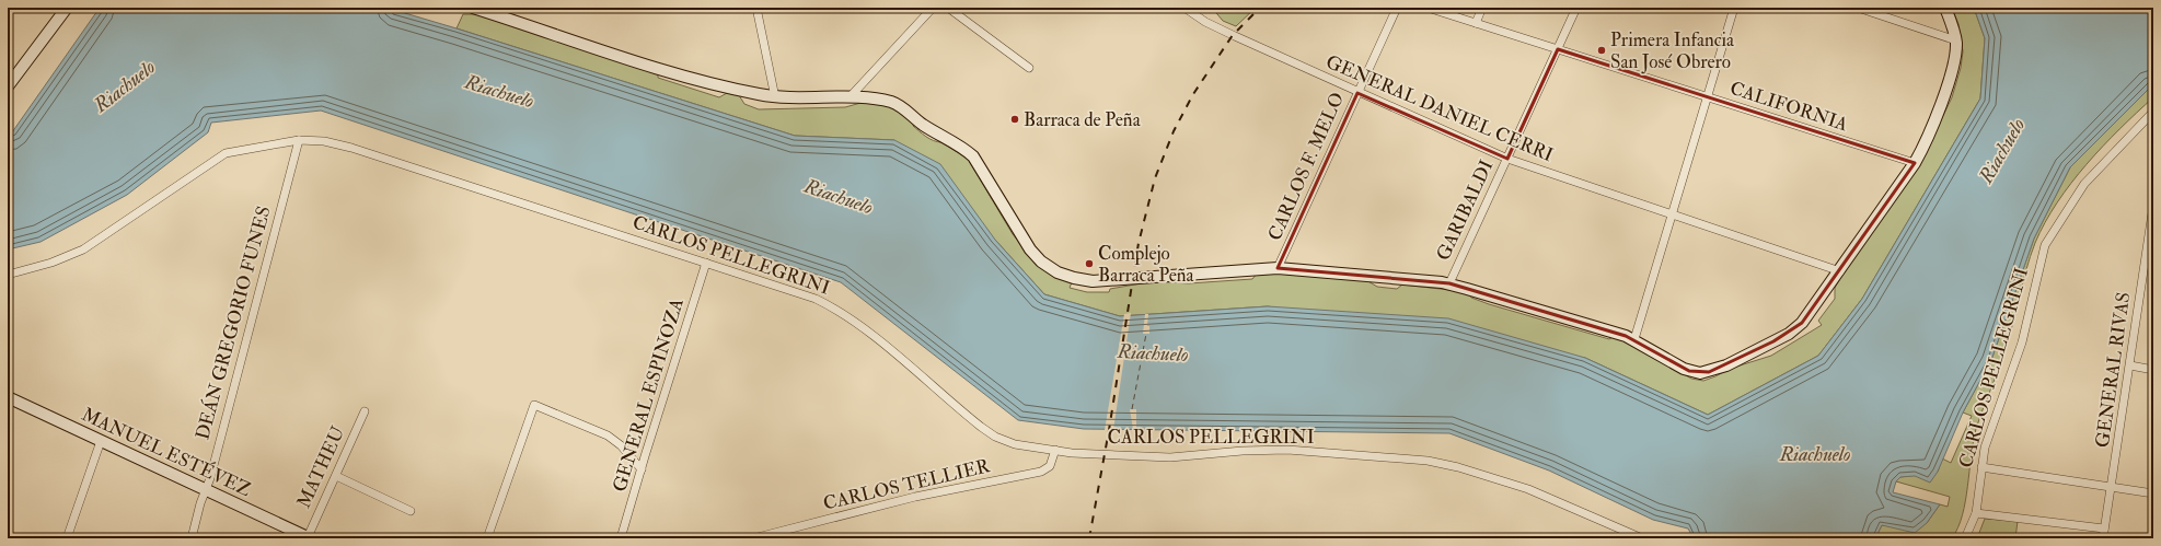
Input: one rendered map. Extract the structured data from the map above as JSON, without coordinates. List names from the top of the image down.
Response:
{
  "streets": {
    "main road": ["MANUEL ESTÉVEZ"],
    "street": [
      "CALIFORNIA",
      "GENERAL DANIEL CERRI",
      "CARLOS F. MELO",
      "GARIBALDI",
      "CARLOS PELLEGRINI",
      "DEÁN GREGORIO FUNES",
      "GENERAL RIVAS",
      "GENERAL ESPINOZA",
      "MATHEU",
      "CARLOS TELLIER"
    ]
  },
  "crossings": [
    ["CALIFORNIA", "GARIBALDI"],
    ["GENERAL DANIEL CERRI", "CARLOS F. MELO"],
    ["GENERAL DANIEL CERRI", "GARIBALDI"],
    ["CARLOS PELLEGRINI", "DEÁN GREGORIO FUNES"],
    ["CARLOS PELLEGRINI", "GENERAL ESPINOZA"],
    ["CARLOS PELLEGRINI", "CARLOS TELLIER"],
    ["DEÁN GREGORIO FUNES", "MANUEL ESTÉVEZ"],
    ["MANUEL ESTÉVEZ", "MATHEU"]
  ],
  "water": ["Riachuelo"],
  "places": ["Primera Infancia San José Obrero", "Barraca de Peña", "Complejo Barraca Peña"]
}
